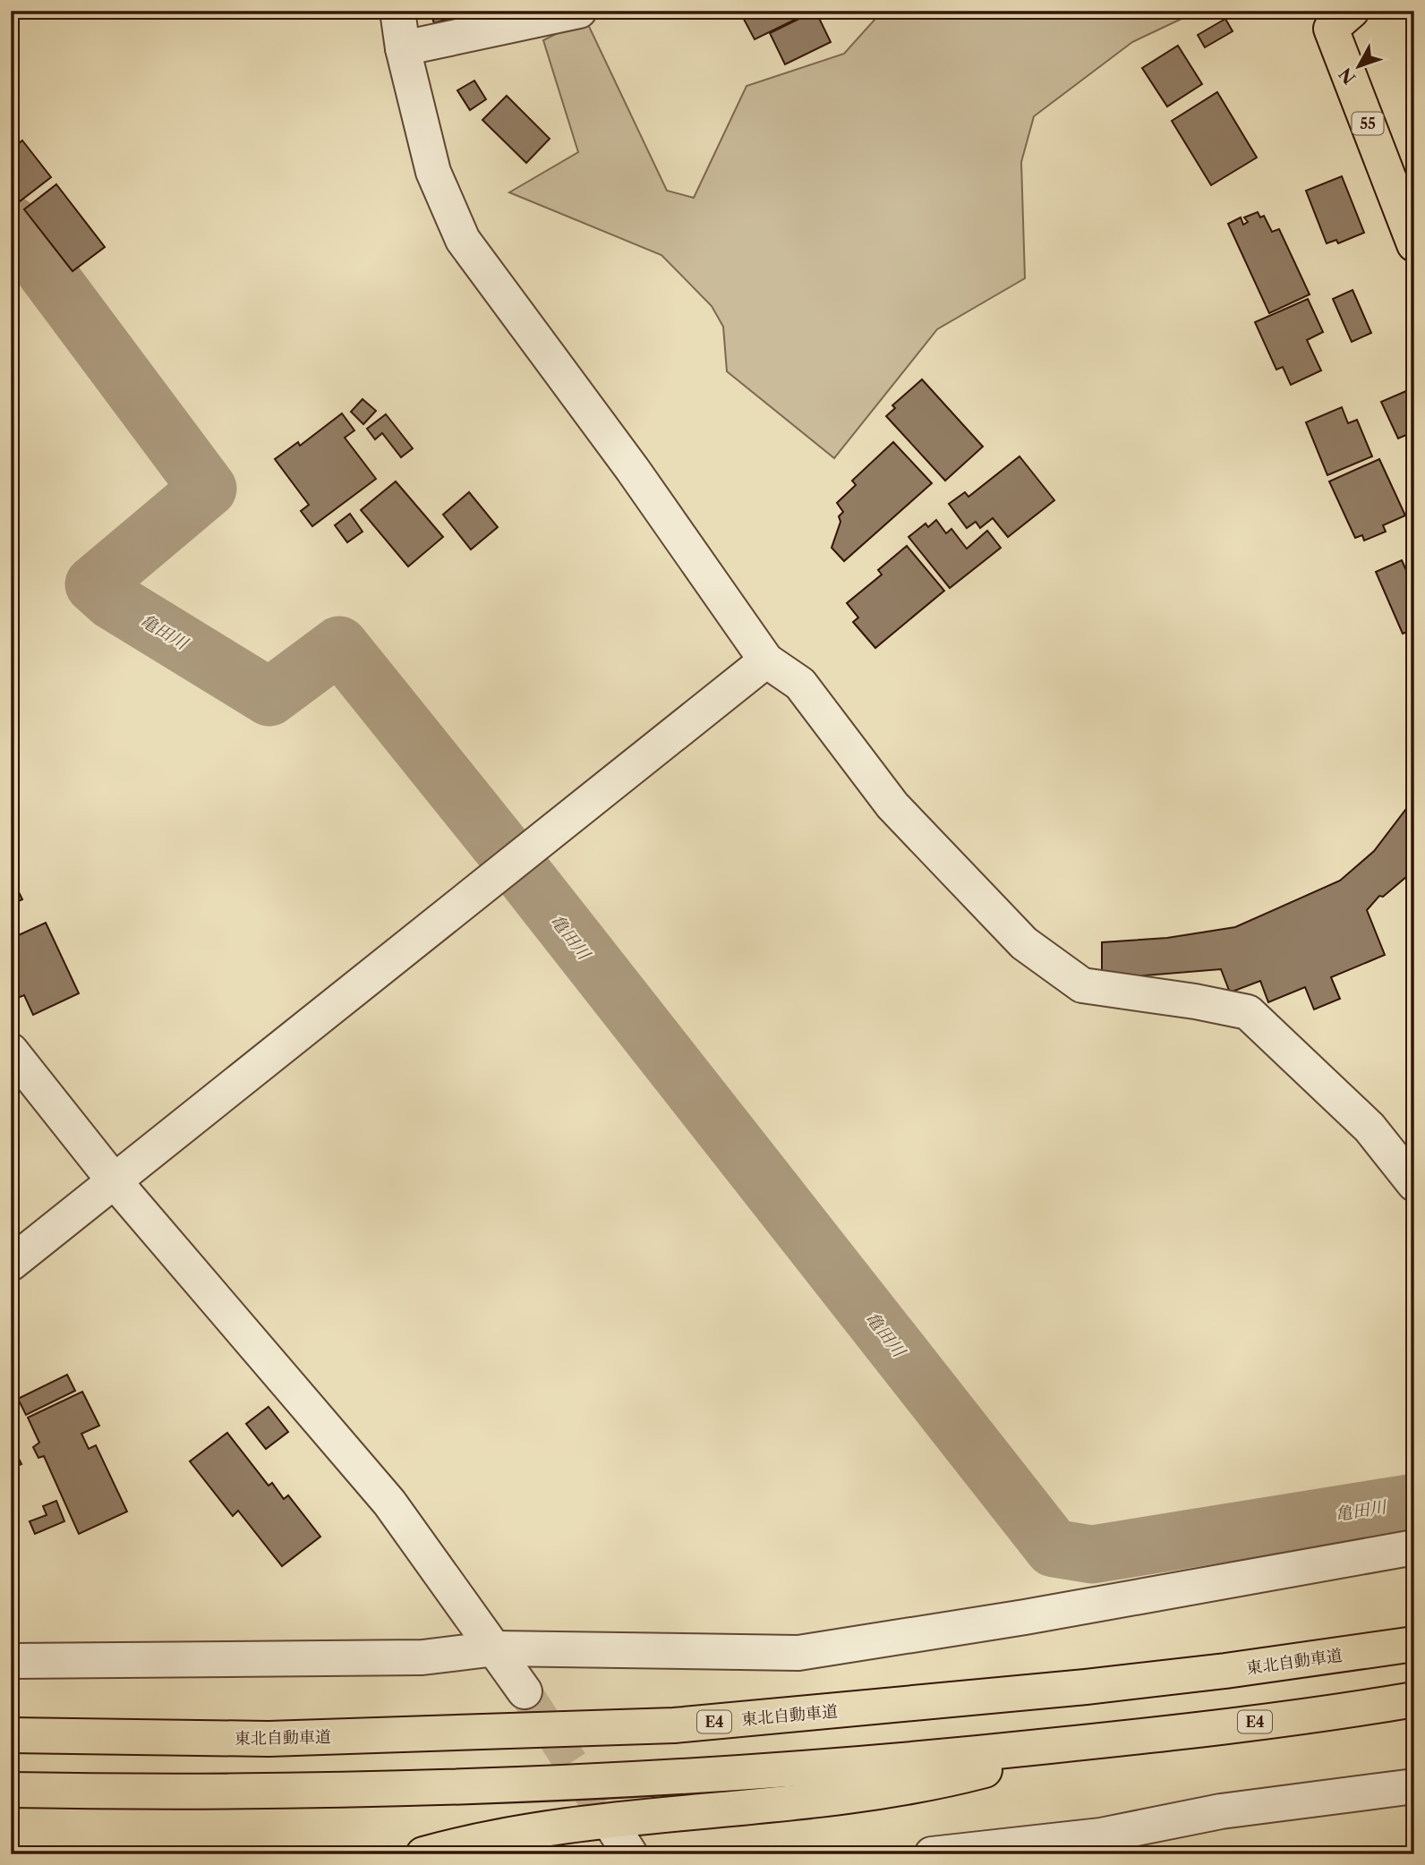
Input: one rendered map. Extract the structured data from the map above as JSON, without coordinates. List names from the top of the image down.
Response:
{
  "streets": {
    "main road": ["55", "東北自動車道", "E4"]
  },
  "water": ["亀田川"],
  "north": "bottom left"
}
